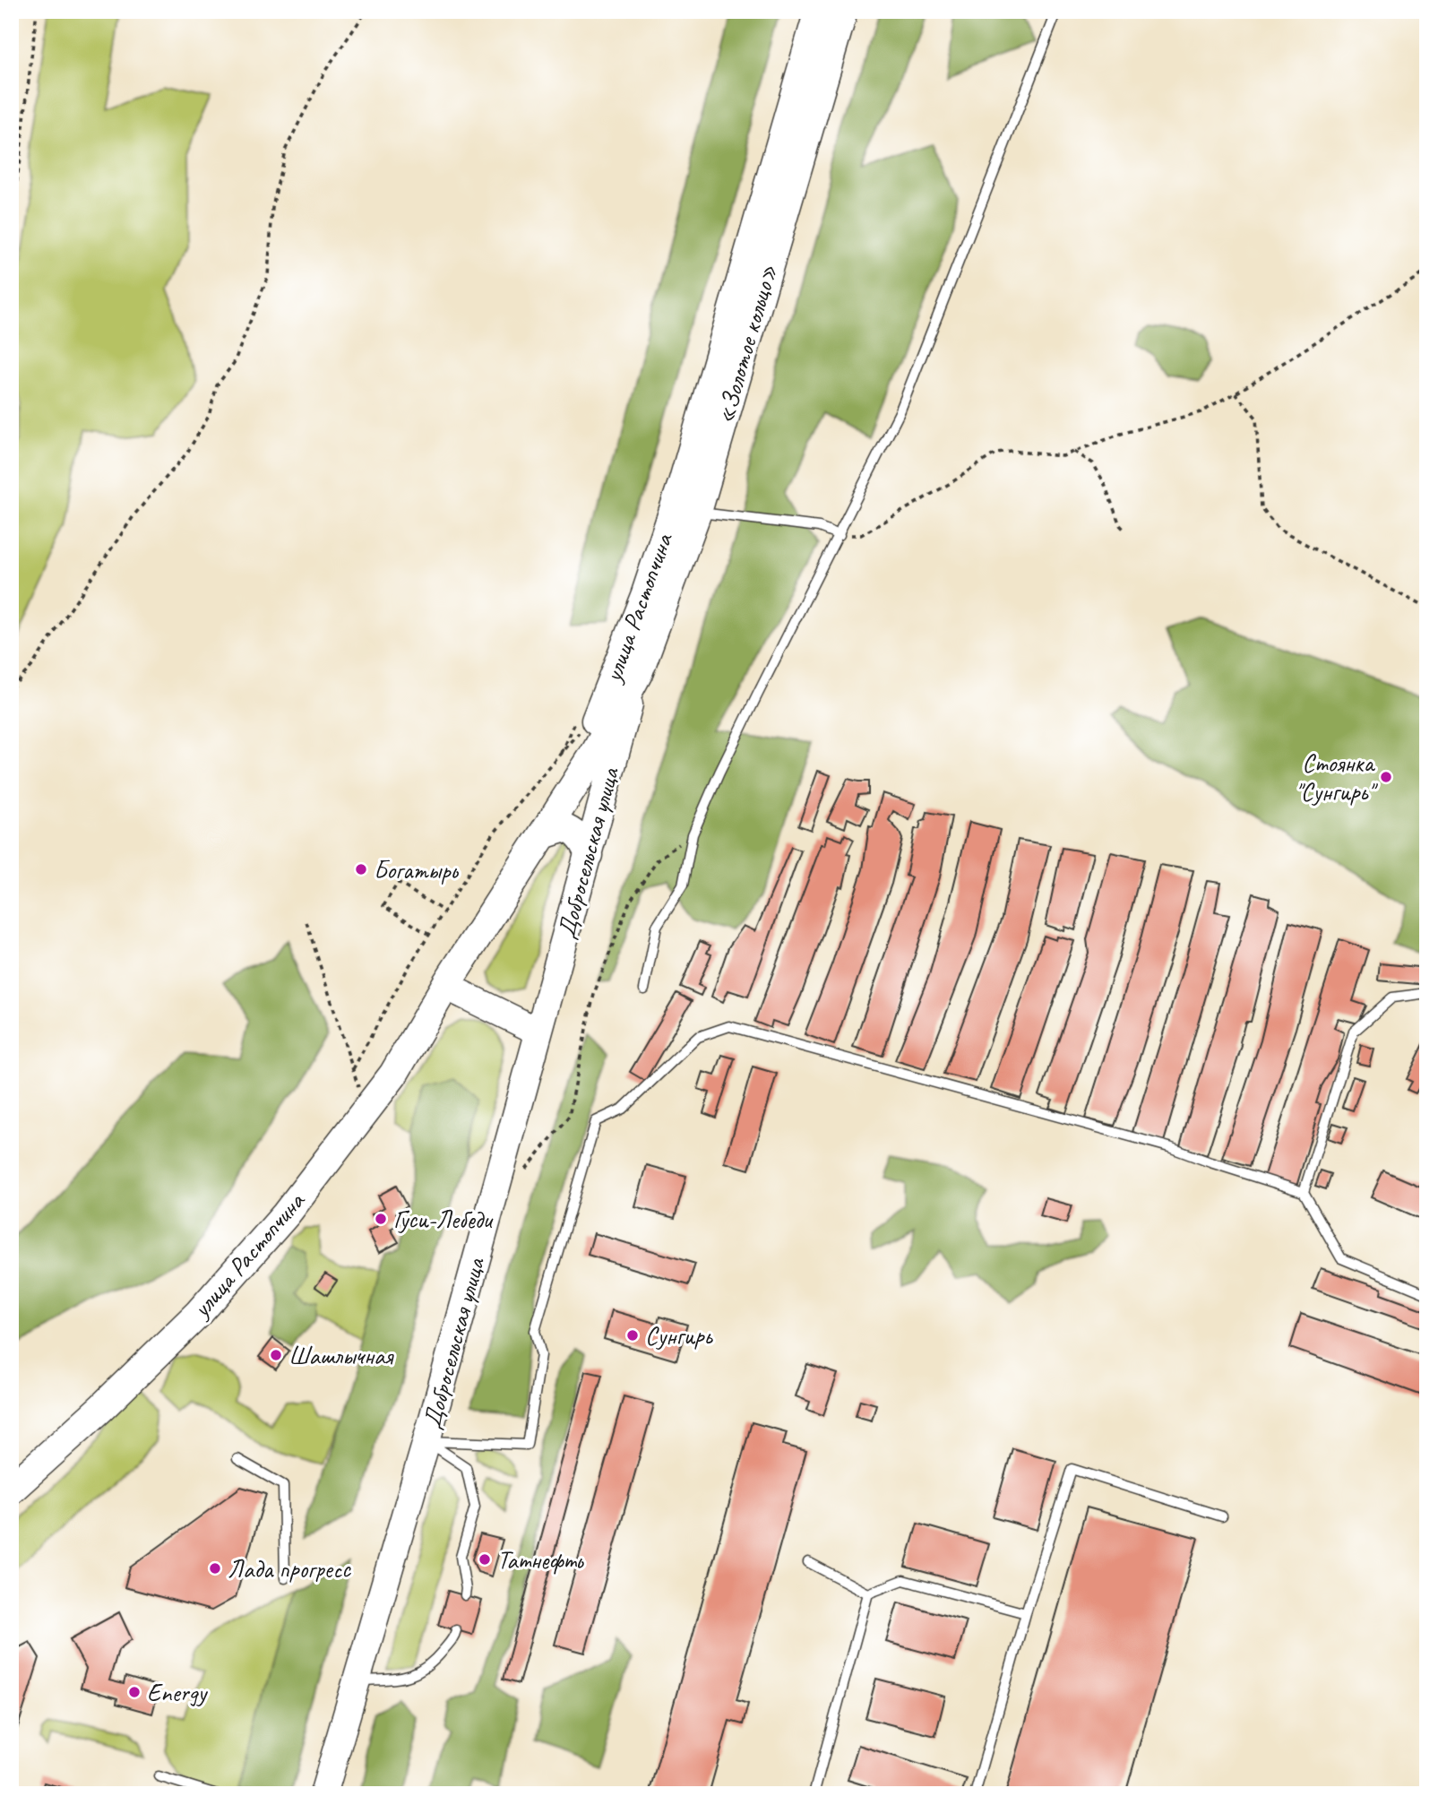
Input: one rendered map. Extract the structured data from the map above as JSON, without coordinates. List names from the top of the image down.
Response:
{
  "streets": {
    "highway": ["«Золотое кольцо»", "улица Растопчина"],
    "main road": ["Добросельская улица"]
  },
  "crossings": [
    ["«Золотое кольцо»", "улица Растопчина"],
    ["«Золотое кольцо»", "Добросельская улица"],
    ["улица Растопчина", "Добросельская улица"]
  ],
  "places": [
    "Стоянка \"Сунгирь\"",
    "Богатырь",
    "Гуси-Лебеди",
    "Сунгирь",
    "Шашлычная",
    "Татнефть",
    "Лада прогресс",
    "Energy"
  ]
}
